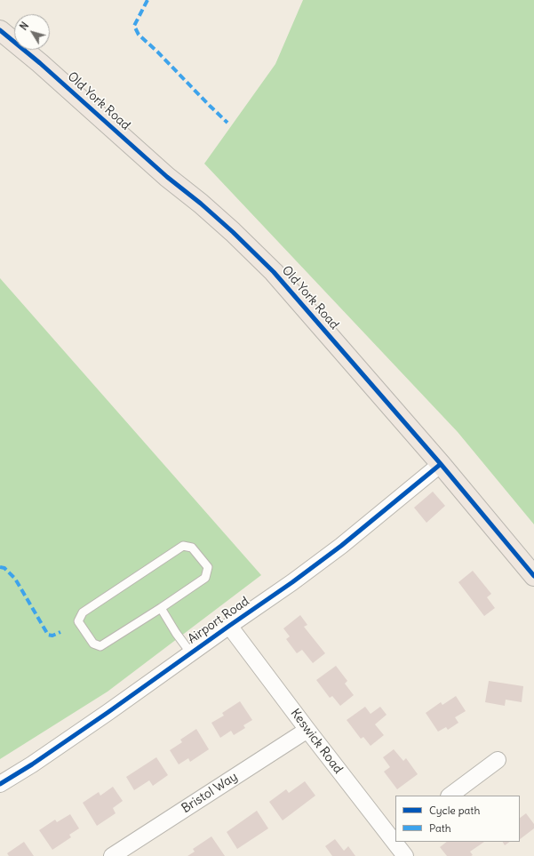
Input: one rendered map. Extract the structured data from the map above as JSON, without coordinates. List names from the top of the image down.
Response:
{
  "streets": {
    "main road": ["Old York Road"],
    "street": ["Airport Road", "Keswick Road", "Bristol Way"]
  },
  "crossings": [
    ["Old York Road", "Airport Road"],
    ["Airport Road", "Keswick Road"],
    ["Keswick Road", "Bristol Way"]
  ],
  "legend": ["Cycle path", "Path"],
  "north": "top left"
}
